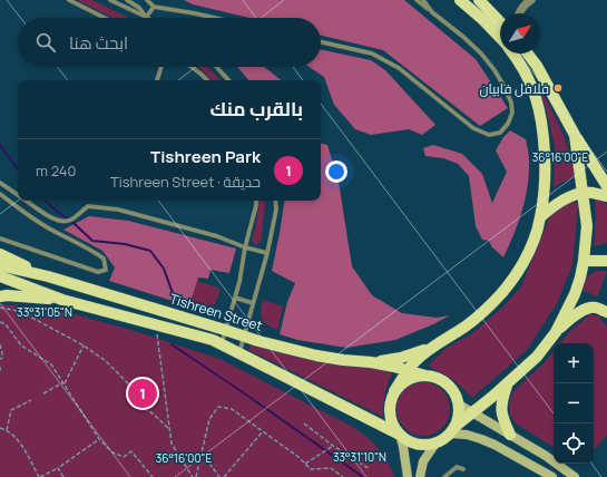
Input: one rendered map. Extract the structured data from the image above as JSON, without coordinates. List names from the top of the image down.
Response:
{
  "streets": {
    "main road": ["Tishreen Street"]
  },
  "places": ["فلافل فابيان"],
  "north": "top right",
  "page": {
    "search": "ابحث هنا",
    "heading": "بالقرب منك",
    "list": [
      {
        "mark": "1",
        "name": "Tishreen Park",
        "note": "حديقة · Tishreen Street",
        "value": "240 m"
      }
    ],
    "map_buttons": ["+", "−"],
    "pins": "1"
  },
  "coordinates": ["36°16'00\"E", "33°31'05\"N", "33°31'10\"N"]
}
